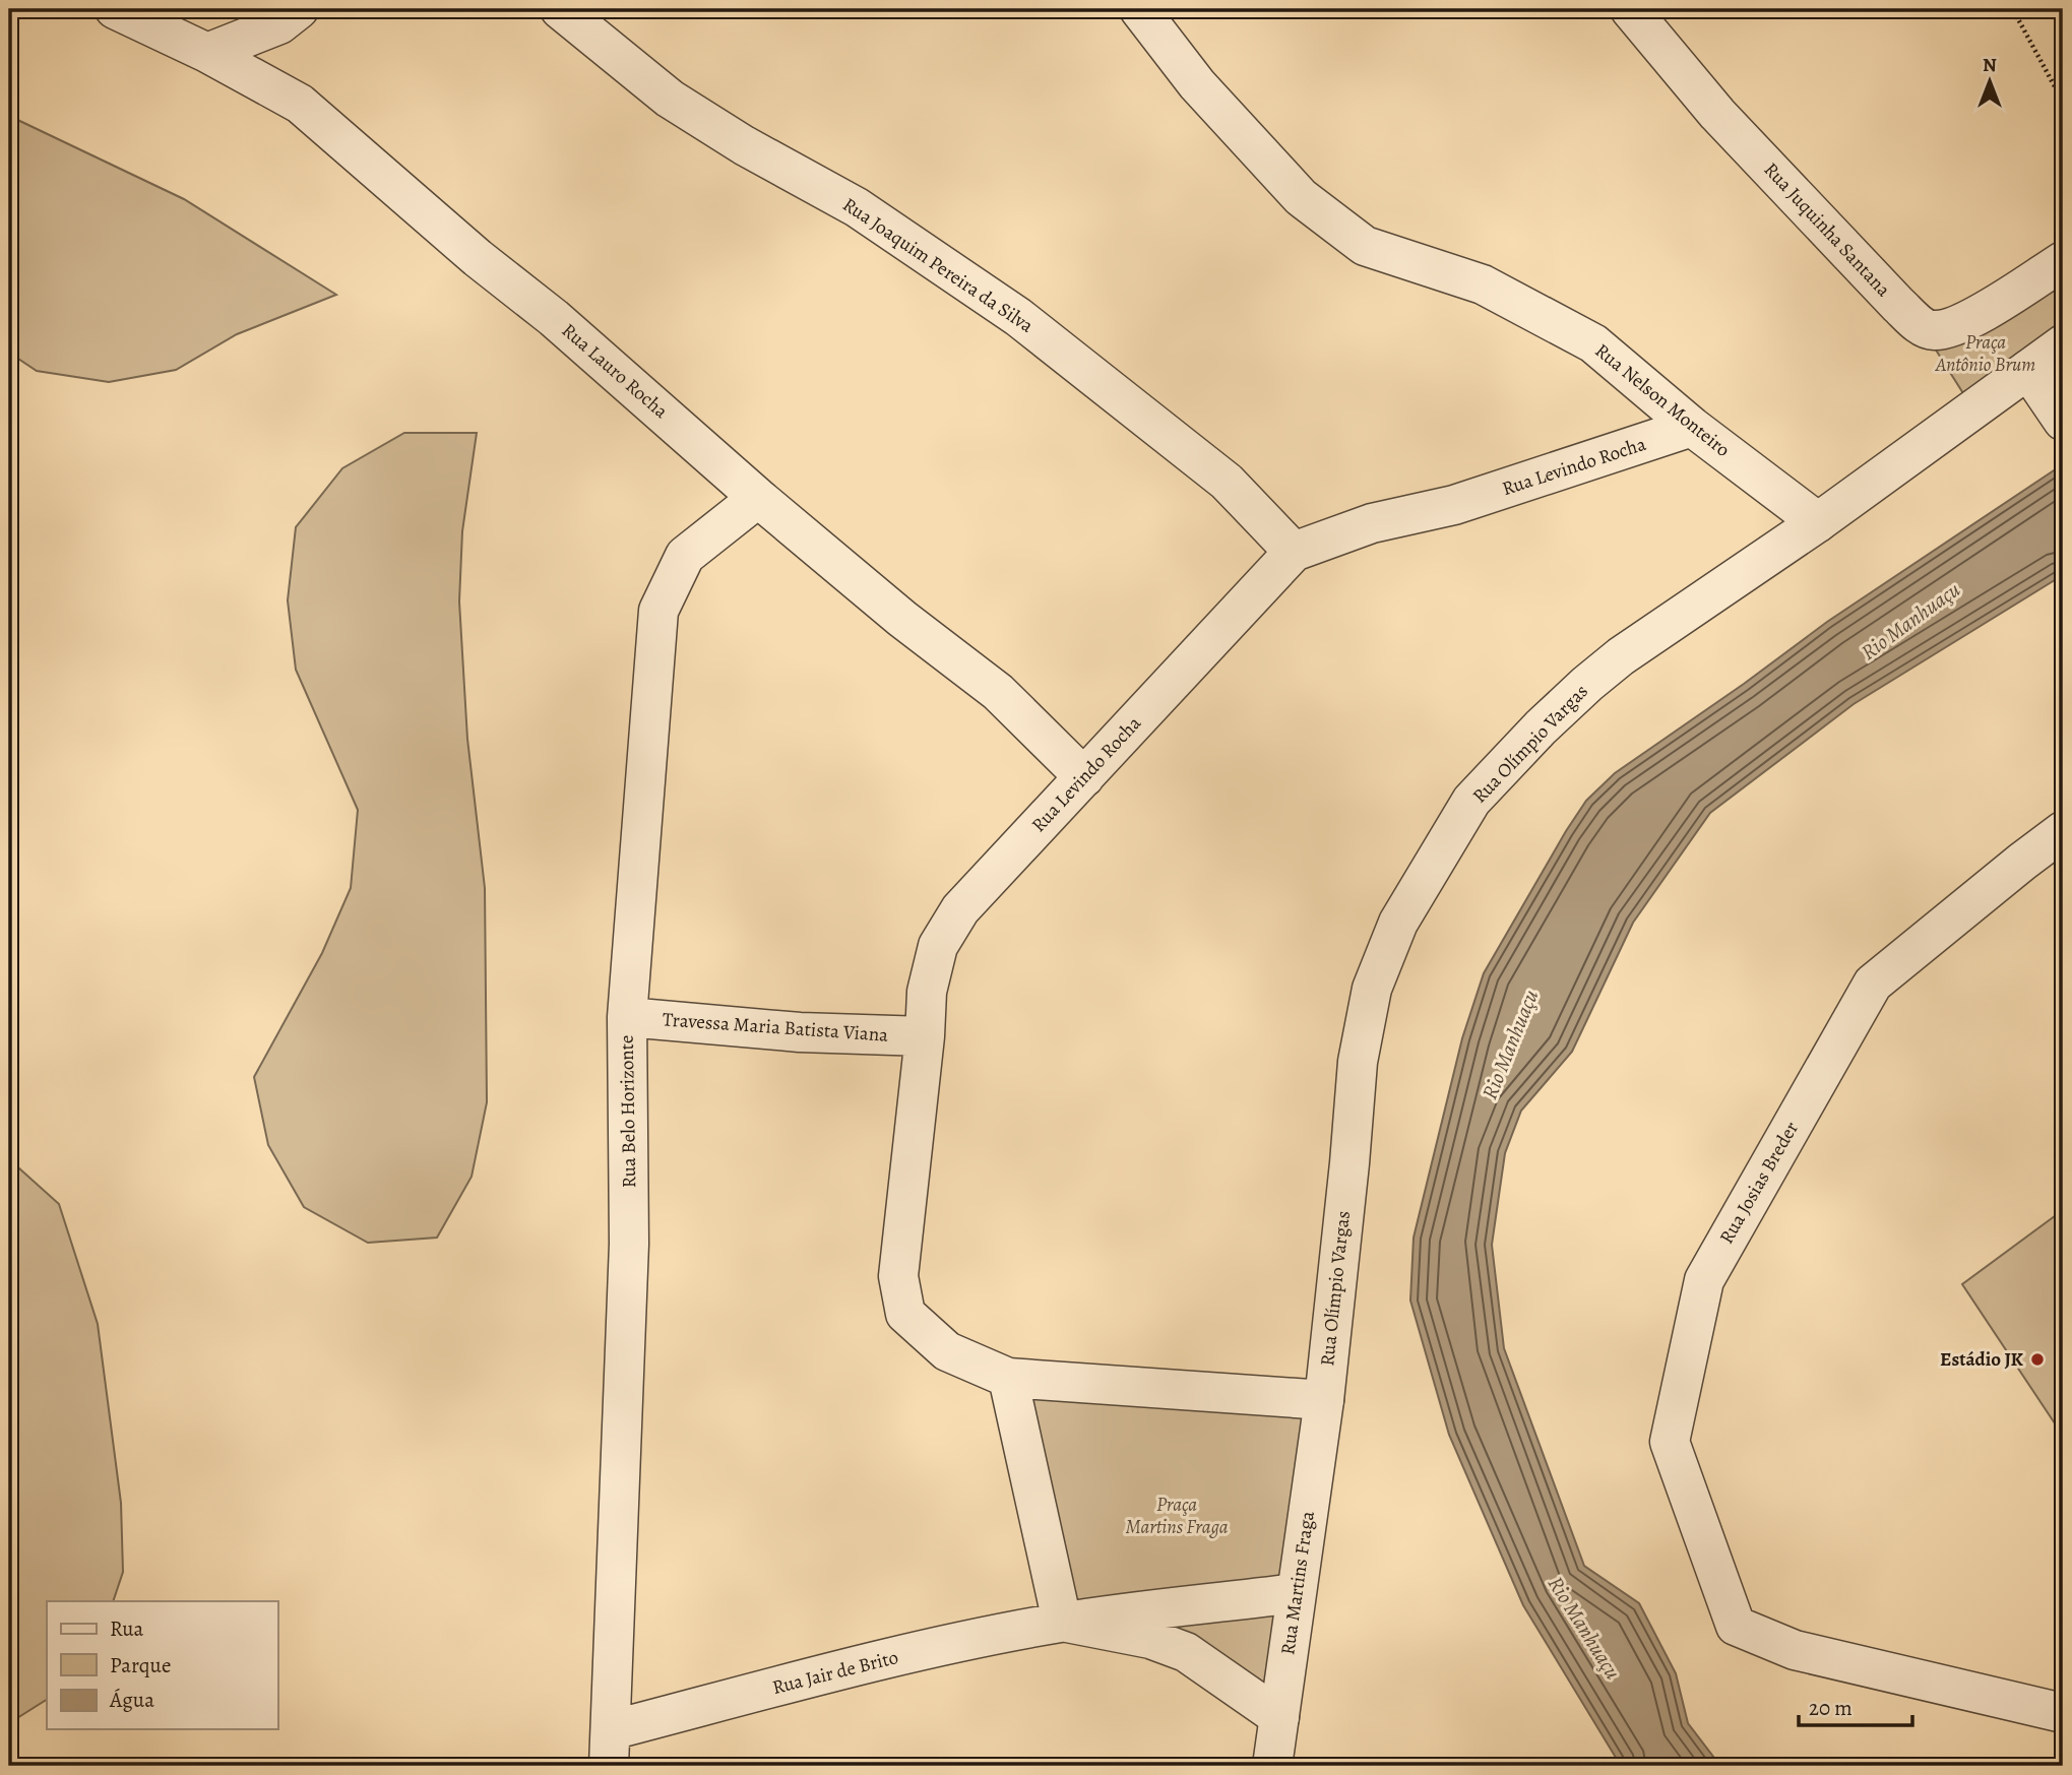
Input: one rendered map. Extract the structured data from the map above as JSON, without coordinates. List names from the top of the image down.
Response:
{
  "streets": {
    "street": [
      "Rua Juquinha Santana",
      "Rua Joaquim Pereira da Silva",
      "Rua Lauro Rocha",
      "Rua Nelson Monteiro",
      "Rua Levindo Rocha",
      "Rua Olímpio Vargas",
      "Travessa Maria Batista Viana",
      "Rua Belo Horizonte",
      "Rua Josias Breder",
      "Rua Martins Fraga",
      "Rua Jair de Brito"
    ]
  },
  "crossings": [
    ["Rua Joaquim Pereira da Silva", "Rua Levindo Rocha"],
    ["Rua Lauro Rocha", "Rua Levindo Rocha"],
    ["Rua Lauro Rocha", "Rua Belo Horizonte"],
    ["Rua Nelson Monteiro", "Rua Levindo Rocha"],
    ["Rua Nelson Monteiro", "Rua Olímpio Vargas"],
    ["Rua Levindo Rocha", "Travessa Maria Batista Viana"],
    ["Rua Olímpio Vargas", "Rua Martins Fraga"],
    ["Travessa Maria Batista Viana", "Rua Belo Horizonte"],
    ["Rua Belo Horizonte", "Rua Jair de Brito"],
    ["Rua Martins Fraga", "Rua Jair de Brito"]
  ],
  "water": ["Rio Manhuaçu"],
  "parks": ["Praça Antônio Brum", "Praça Martins Fraga"],
  "places": ["Estádio JK"],
  "legend": ["Rua", "Parque", "Água"],
  "scale_bar": "20 m",
  "north": "top"
}
